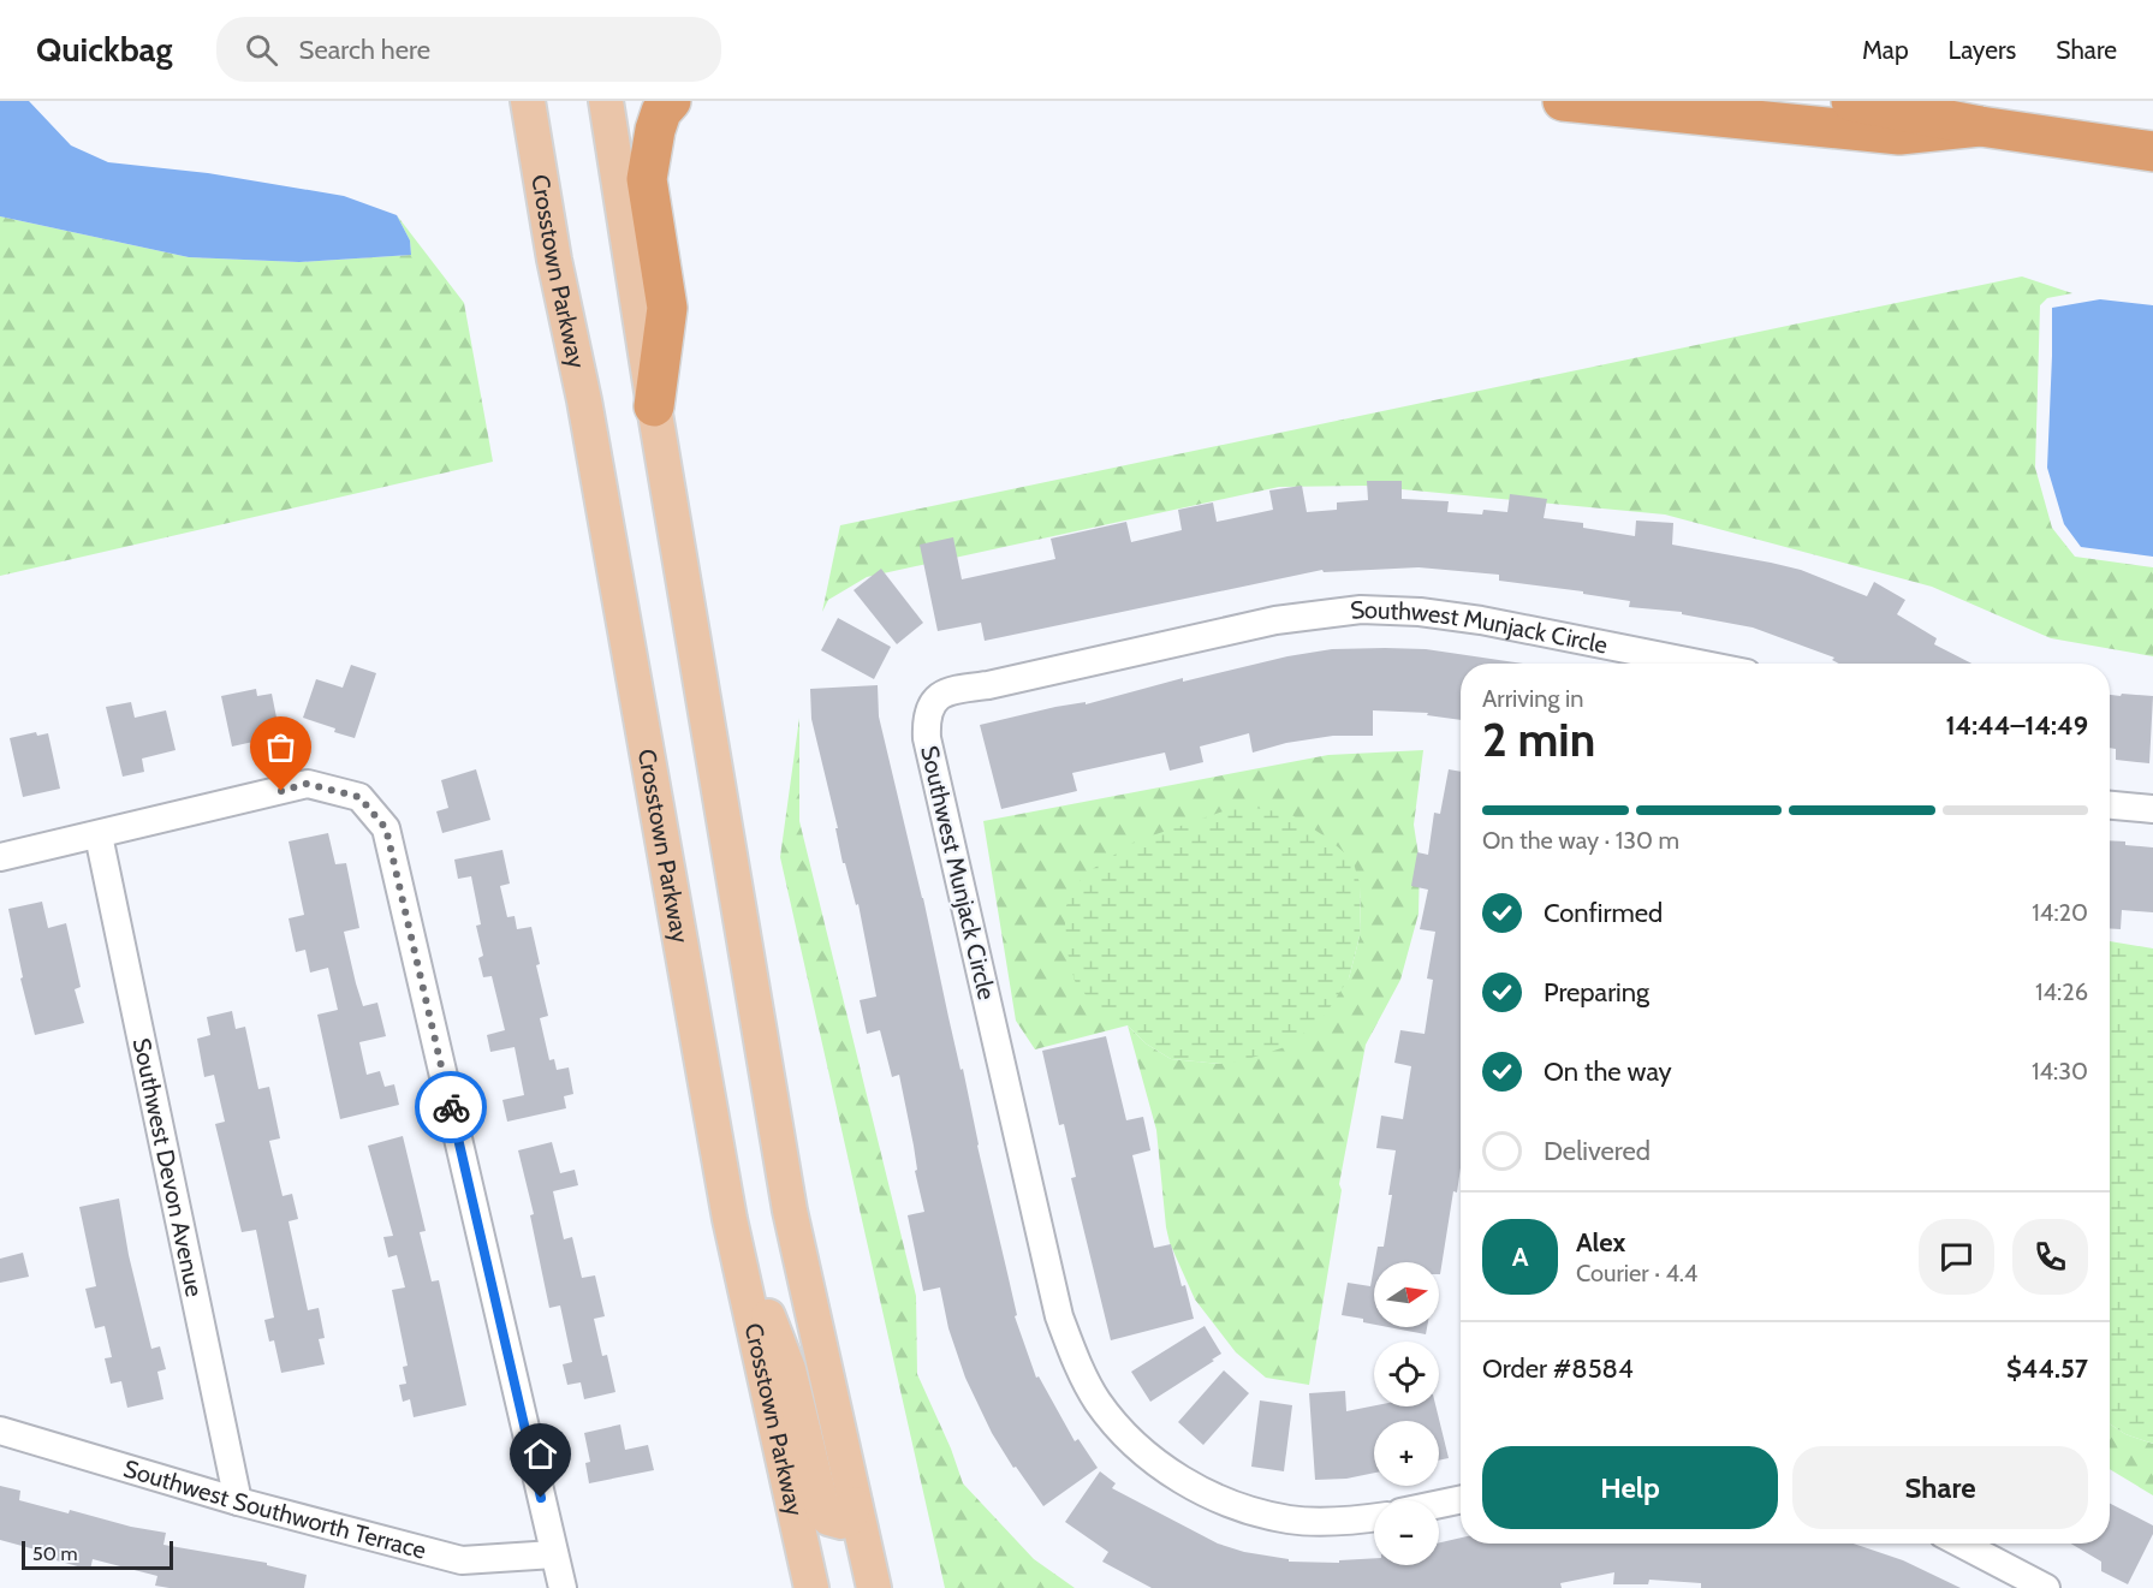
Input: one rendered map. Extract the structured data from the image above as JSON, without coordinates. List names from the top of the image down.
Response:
{
  "streets": {
    "main road": ["Crosstown Parkway"],
    "street": ["Southwest Munjack Circle", "Southwest Devon Avenue", "Southwest Southworth Terrace"]
  },
  "crossings": [
    ["Southwest Devon Avenue", "Southwest Southworth Terrace"]
  ],
  "scale_bar": "50 m",
  "north": "right",
  "page": {
    "header": "Quickbag",
    "search": "Search here",
    "nav": ["Map", "Layers", "Share"],
    "heading": ["2 min", "Arriving in", "14:44–14:49"],
    "panel": [
      "Alex",
      "Courier · 4.4",
      "Order #8584",
      "$44.57"
    ],
    "bar": "On the way · 130 m",
    "list": [
      ["Confirmed", "14:20"],
      ["Preparing", "14:26"],
      ["On the way", "14:30"],
      "Delivered"
    ],
    "round": "A",
    "map_buttons": ["+", "−"],
    "buttons": ["Help", "Share"],
    "scale": "50 m"
  }
}
